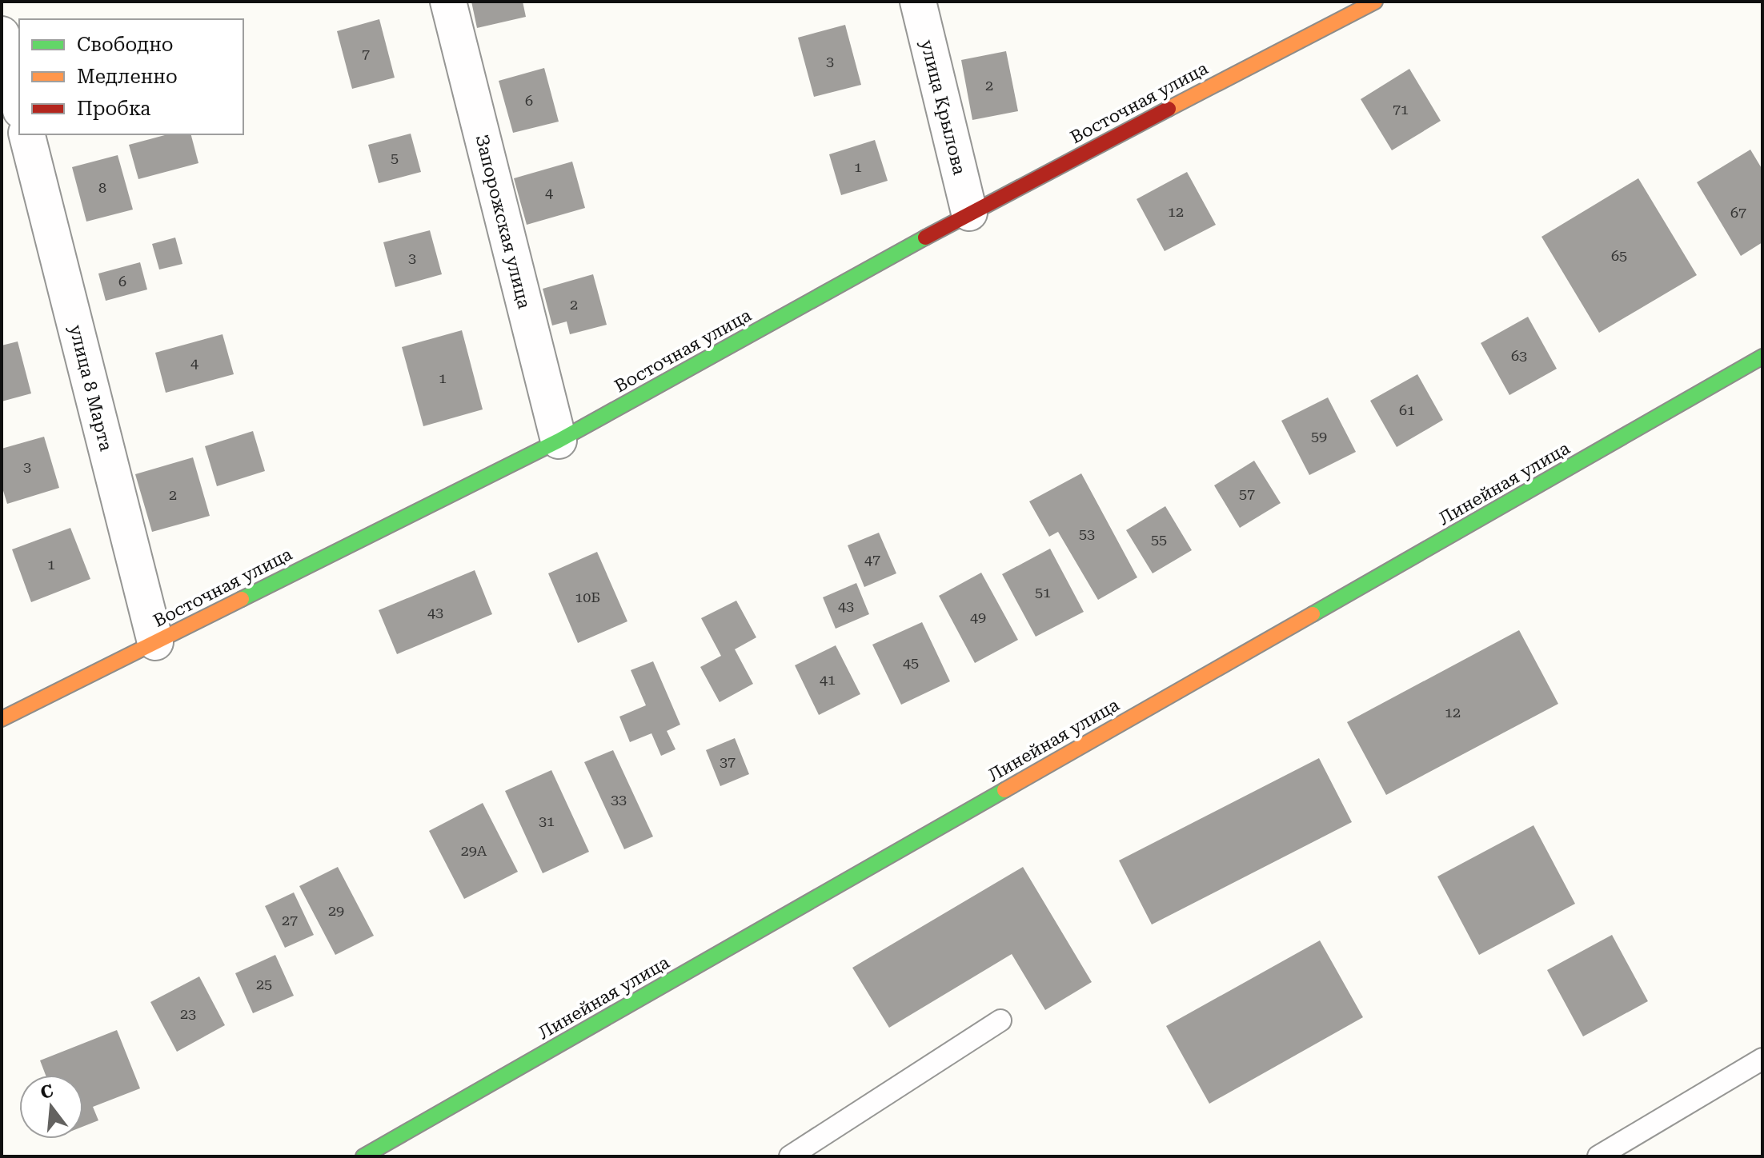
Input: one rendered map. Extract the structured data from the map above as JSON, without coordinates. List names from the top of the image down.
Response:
{
  "streets": {
    "street": [
      "Восточная улица",
      "улица Крылова",
      "Запорожская улица",
      "улица 8 Марта",
      "Линейная улица"
    ]
  },
  "crossings": [
    ["Восточная улица", "улица Крылова"],
    ["Восточная улица", "Запорожская улица"],
    ["Восточная улица", "улица 8 Марта"]
  ],
  "house_numbers": [
    "7",
    "3",
    "2",
    "6",
    "71",
    "5",
    "1",
    "8",
    "4",
    "12",
    "67",
    "65",
    "3",
    "6",
    "2",
    "63",
    "4",
    "1",
    "61",
    "59",
    "3",
    "57",
    "2",
    "53",
    "55",
    "47",
    "1",
    "51",
    "10Б",
    "43",
    "43",
    "49",
    "45",
    "41",
    "12",
    "37",
    "33",
    "31",
    "29А",
    "29",
    "27",
    "25",
    "23"
  ],
  "legend": ["Свободно", "Медленно", "Пробка"],
  "north": "top"
}
